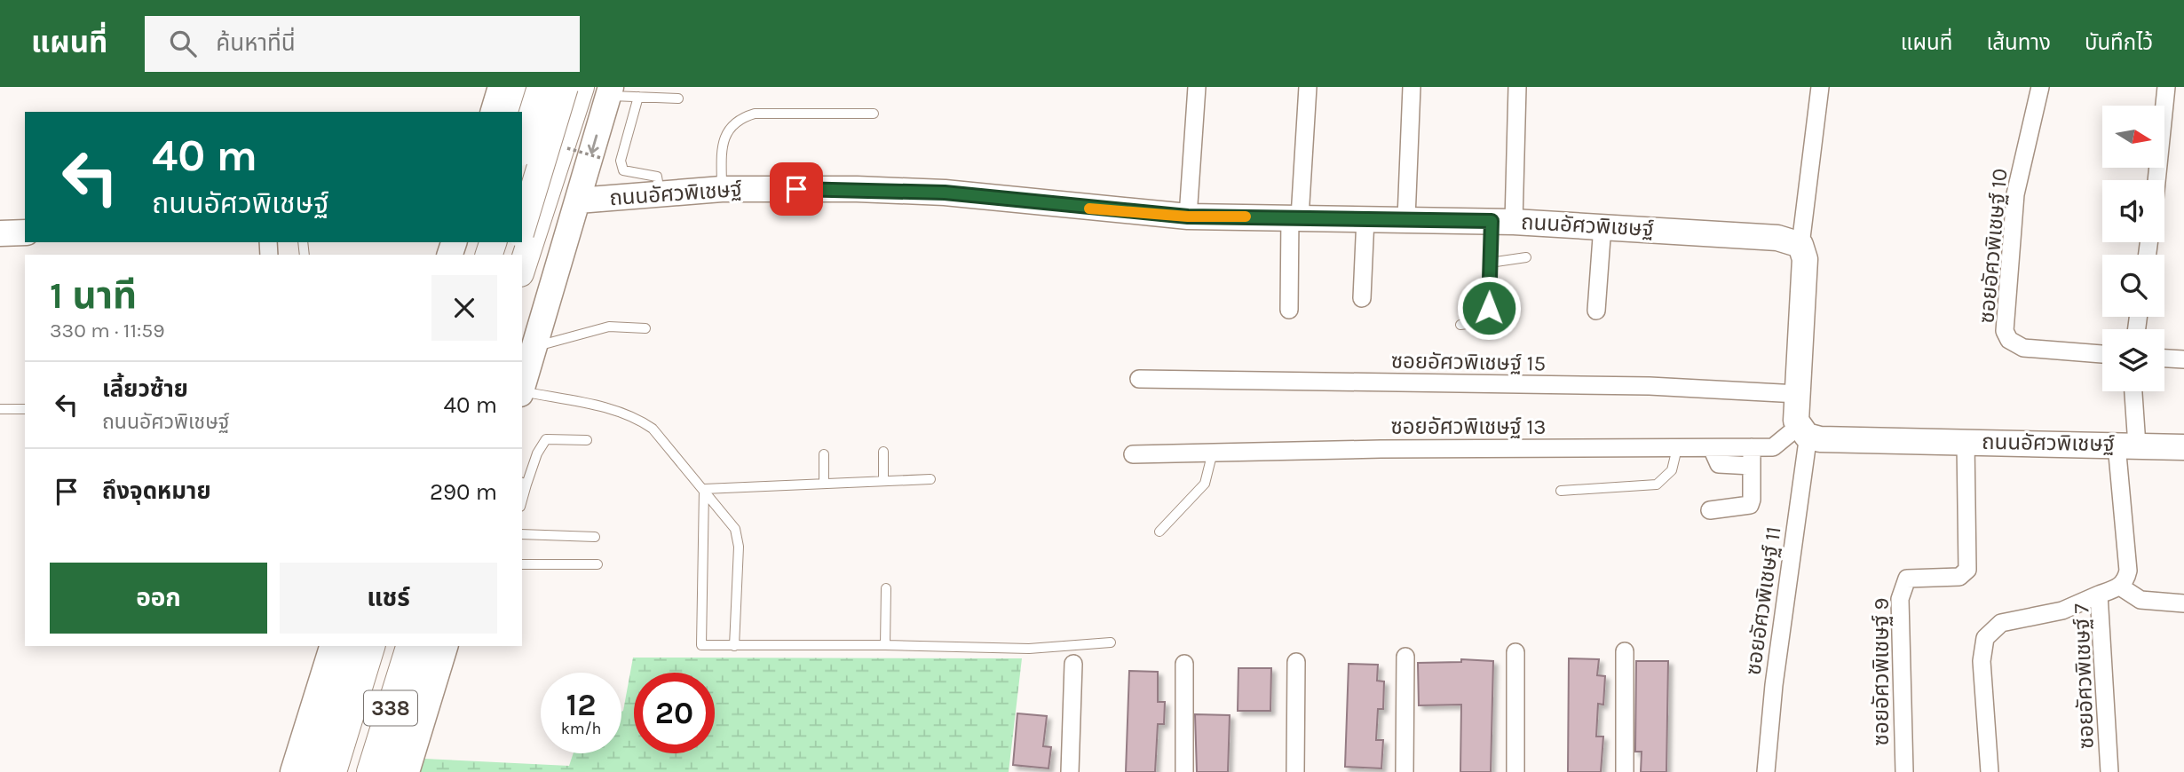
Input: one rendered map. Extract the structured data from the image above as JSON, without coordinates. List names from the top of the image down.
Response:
{
  "streets": {
    "main road": ["338"],
    "street": [
      "ถนนอัศวพิเชษฐ์",
      "ซอยอัศวพิเชษฐ์ 10",
      "ซอยอัศวพิเชษฐ์ 15",
      "ซอยอัศวพิเชษฐ์ 13",
      "ซอยอัศวพิเชษฐ์ 11",
      "ซอยอัศวพิเชษฐ์ 9",
      "ซอยอัศวพิเชษฐ์ 7"
    ]
  },
  "crossings": [
    ["ถนนอัศวพิเชษฐ์", "ซอยอัศวพิเชษฐ์ 13"],
    ["ถนนอัศวพิเชษฐ์", "ซอยอัศวพิเชษฐ์ 11"],
    ["ถนนอัศวพิเชษฐ์", "ซอยอัศวพิเชษฐ์ 9"],
    ["ถนนอัศวพิเชษฐ์", "ซอยอัศวพิเชษฐ์ 7"],
    ["ซอยอัศวพิเชษฐ์ 13", "ซอยอัศวพิเชษฐ์ 11"]
  ],
  "north": "right",
  "page": {
    "header": "แผนที่",
    "search": "ค้นหาที่นี่",
    "nav": ["แผนที่", "เส้นทาง", "บันทึกไว้"],
    "turn": ["40 m", "ถนนอัศวพิเชษฐ์"],
    "heading": ["1 นาที", "330 m · 11:59"],
    "list": [
      {
        "name": "เลี้ยวซ้าย",
        "note": "ถนนอัศวพิเชษฐ์",
        "value": "40 m"
      },
      {
        "name": "ถึงจุดหมาย",
        "value": "290 m"
      }
    ],
    "buttons": ["ออก", "แชร์"],
    "speed": "12 km/h",
    "limit": "20"
  }
}
